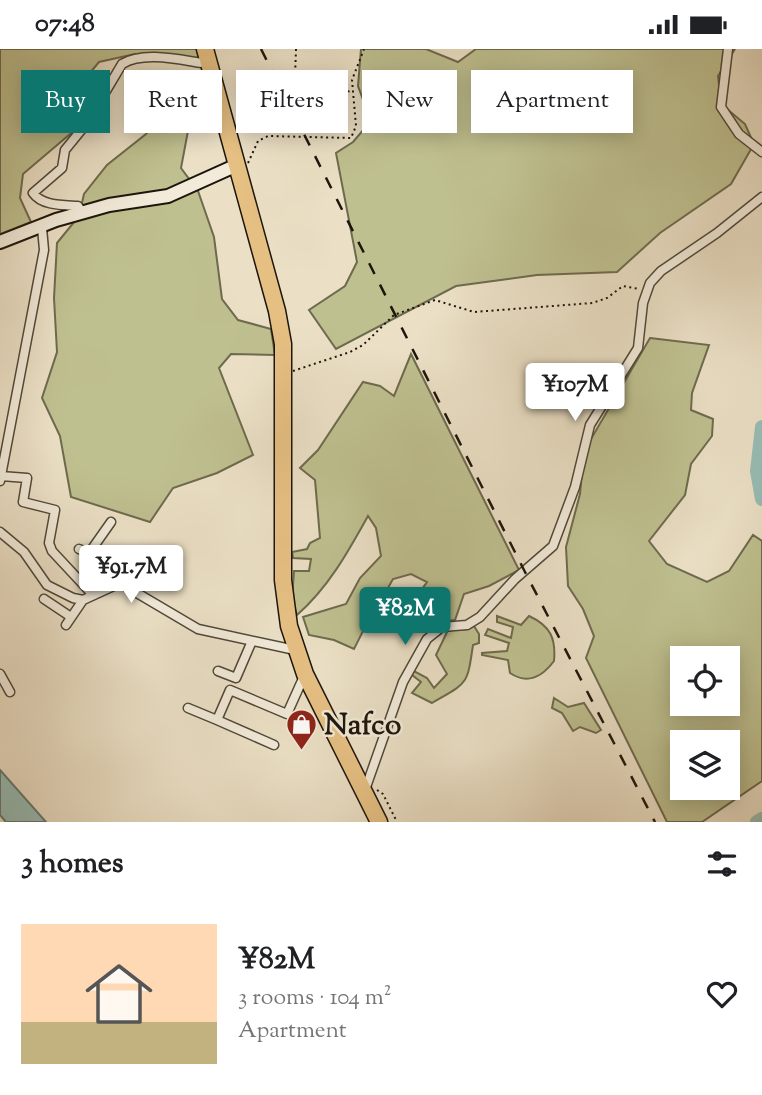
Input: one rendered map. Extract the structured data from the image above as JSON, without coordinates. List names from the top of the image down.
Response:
{
  "places": {
    "shop": ["Nafco"]
  },
  "page": {
    "status": "07:48",
    "chip": [
      "Buy",
      "Rent",
      "Filters",
      "New",
      "Apartment"
    ],
    "price": ["¥107M", "¥91.7M", "¥82M"],
    "heading": "3 homes",
    "list": [
      {
        "name": "¥82M",
        "note": "3 rooms · 104 m² · Apartment"
      }
    ]
  }
}
